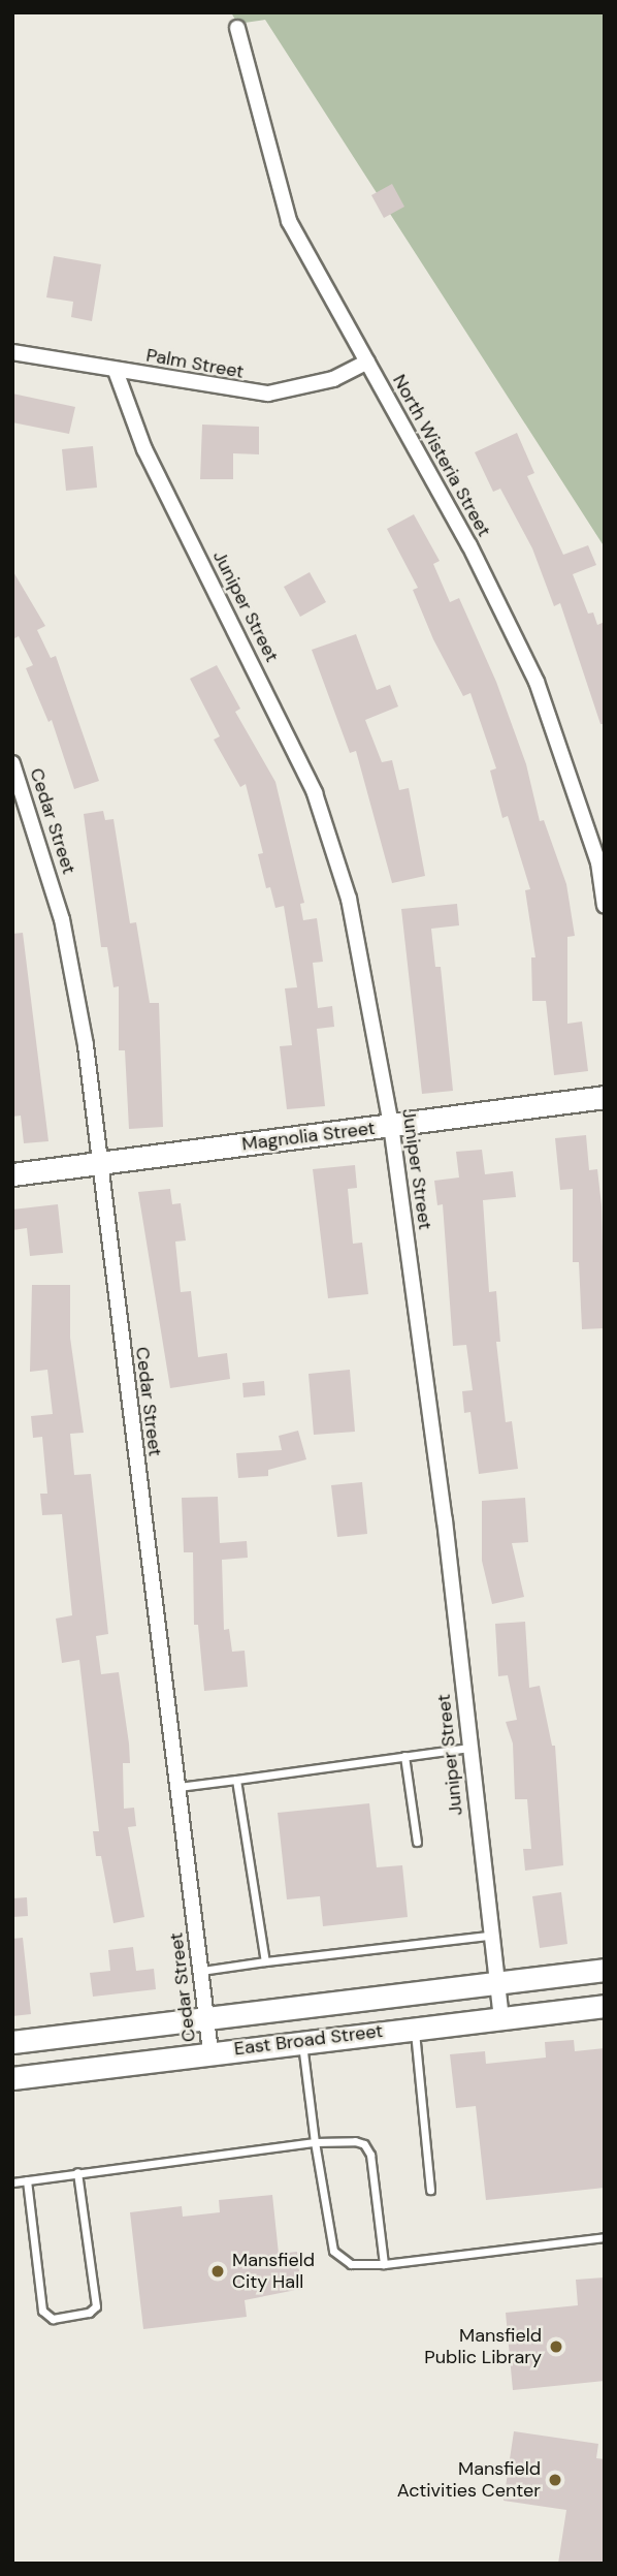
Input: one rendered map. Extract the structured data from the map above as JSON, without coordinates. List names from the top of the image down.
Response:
{
  "streets": {
    "main road": ["Magnolia Street", "East Broad Street"],
    "street": [
      "Palm Street",
      "North Wisteria Street",
      "Juniper Street",
      "Cedar Street"
    ]
  },
  "crossings": [
    ["Palm Street", "North Wisteria Street"],
    ["Palm Street", "Juniper Street"],
    ["Juniper Street", "Magnolia Street"],
    ["Juniper Street", "East Broad Street"],
    ["Cedar Street", "Magnolia Street"],
    ["Cedar Street", "East Broad Street"]
  ],
  "places": ["Mansfield City Hall", "Mansfield Public Library", "Mansfield Activities Center"]
}
